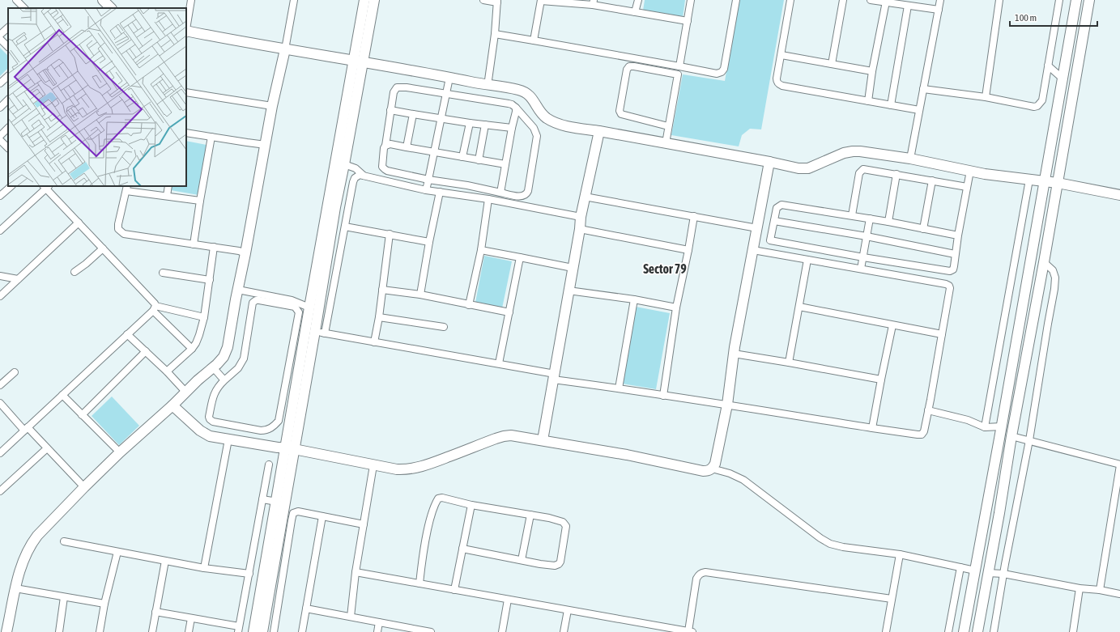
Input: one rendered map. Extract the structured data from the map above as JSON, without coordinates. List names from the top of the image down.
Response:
{
  "districts": ["Sector 79"],
  "scale_bar": "100 m"
}
